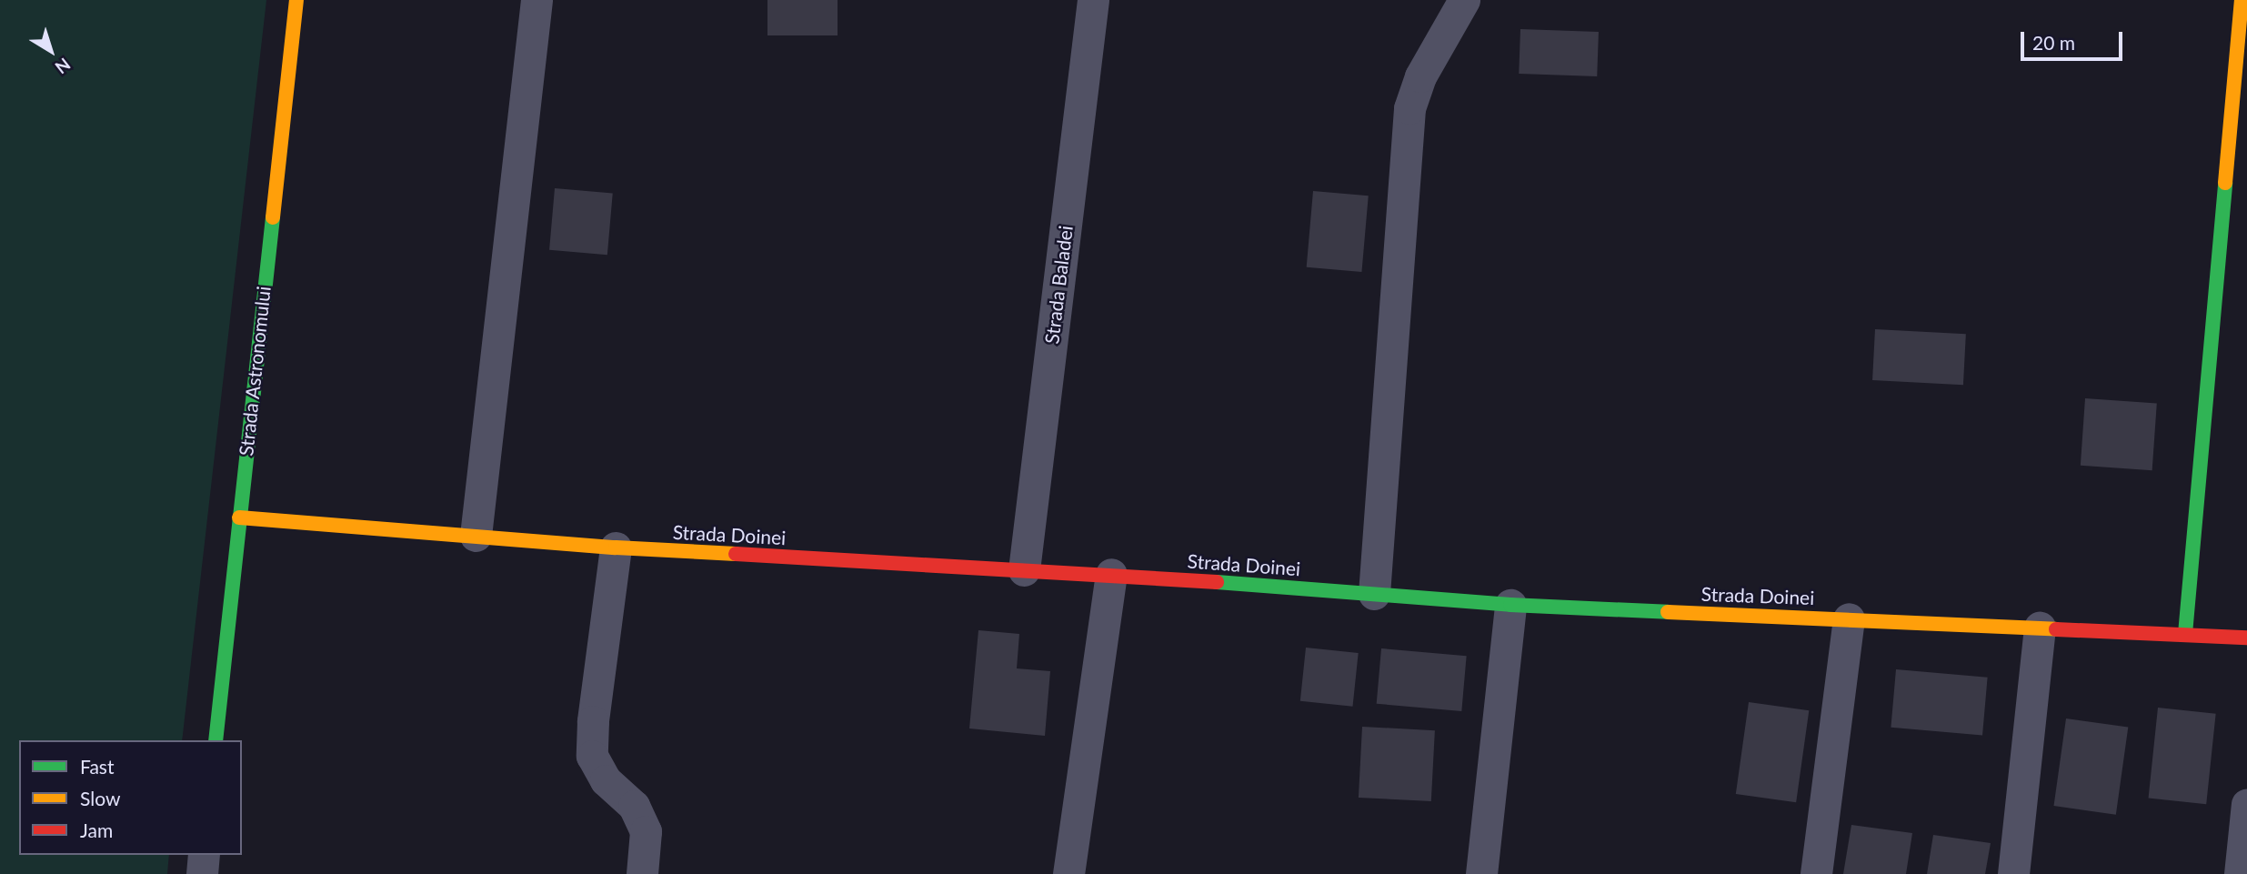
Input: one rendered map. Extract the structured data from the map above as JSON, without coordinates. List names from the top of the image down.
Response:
{
  "streets": {
    "street": ["Strada Baladei", "Strada Astronomului", "Strada Doinei"]
  },
  "crossings": [
    ["Strada Baladei", "Strada Doinei"],
    ["Strada Astronomului", "Strada Doinei"]
  ],
  "legend": ["Fast", "Slow", "Jam"],
  "scale_bar": "20 m",
  "north": "bottom right"
}
